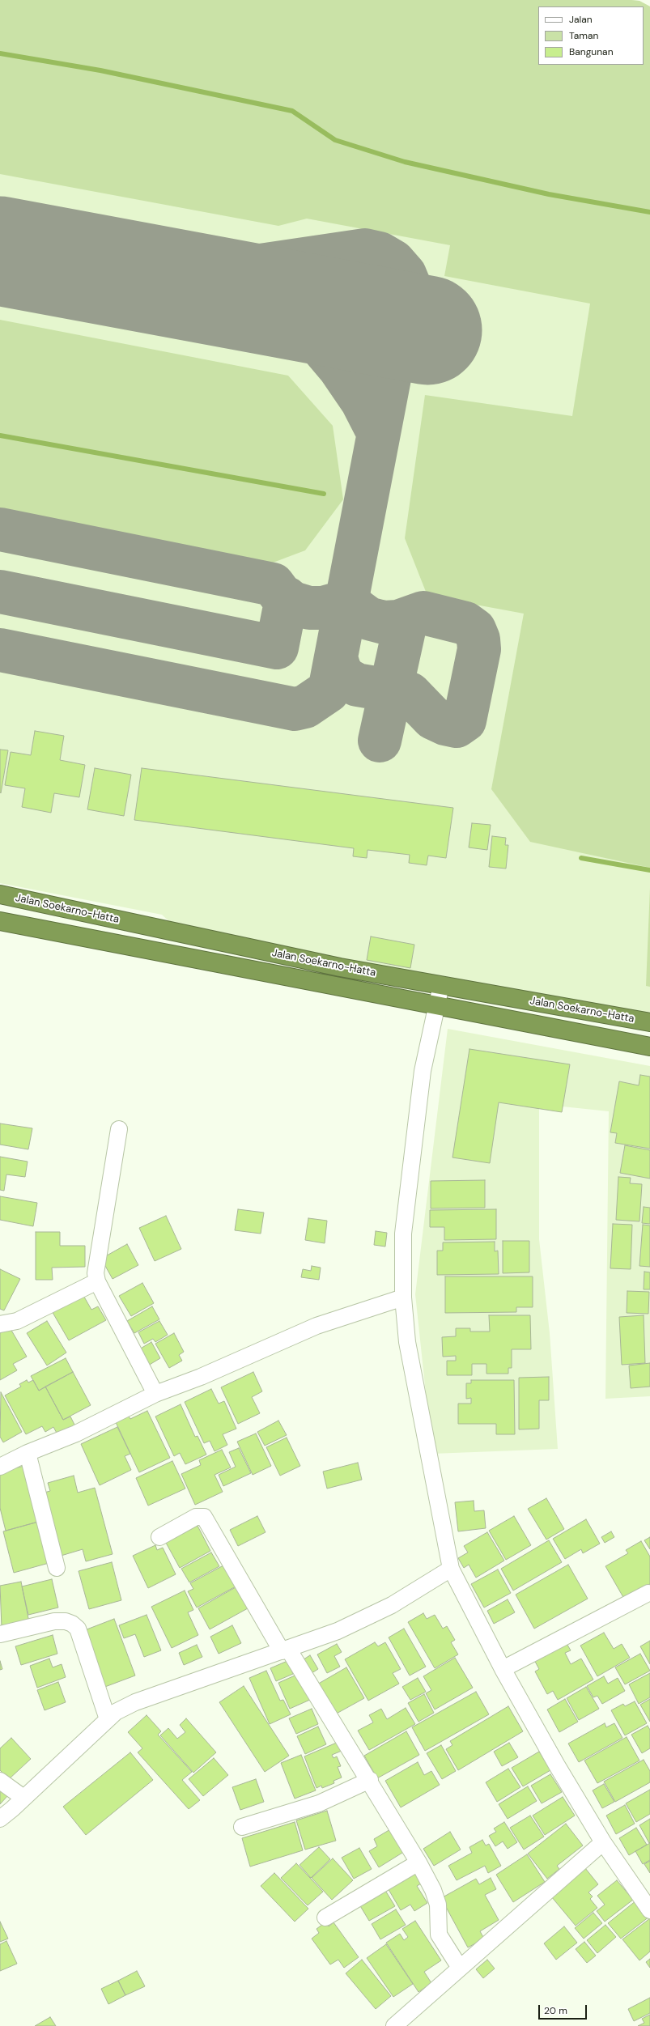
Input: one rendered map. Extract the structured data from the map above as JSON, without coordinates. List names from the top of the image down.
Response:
{
  "streets": {
    "highway": ["Jalan Soekarno-Hatta"]
  },
  "legend": ["Jalan", "Taman", "Bangunan"],
  "scale_bar": "20 m"
}
